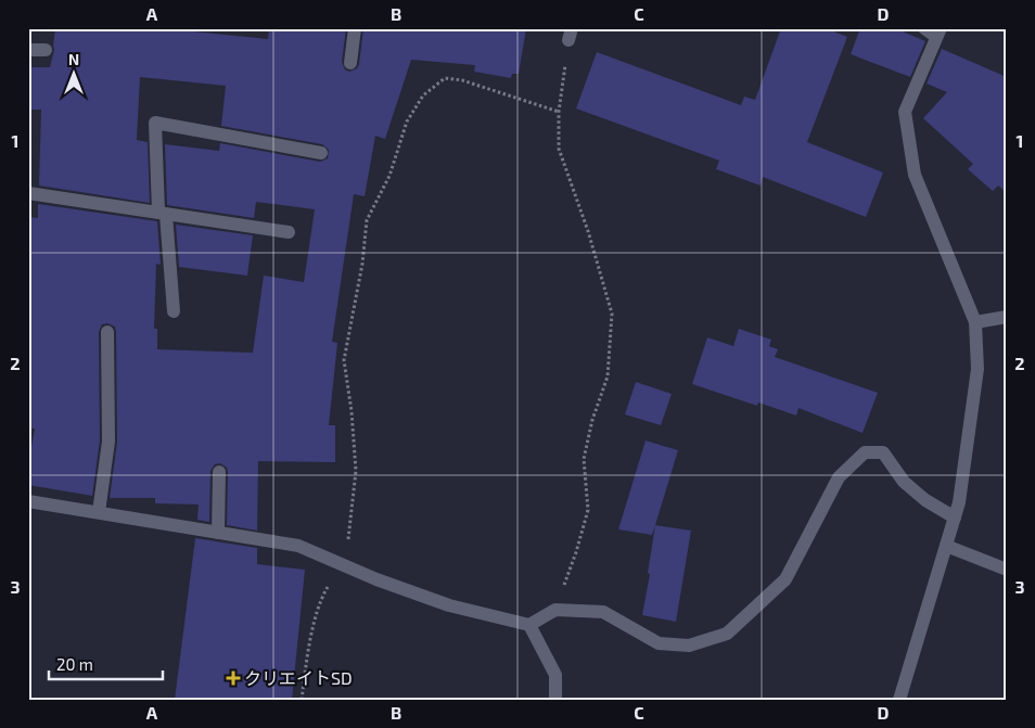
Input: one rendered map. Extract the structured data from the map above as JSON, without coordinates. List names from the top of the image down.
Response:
{
  "places": {
    "health": ["クリエイトSD"]
  },
  "scale_bar": "20 m",
  "north": "top",
  "grid": {
    "columns": [
      "A",
      "B",
      "C",
      "D"
    ],
    "rows": ["1", "2", "3"]
  }
}
